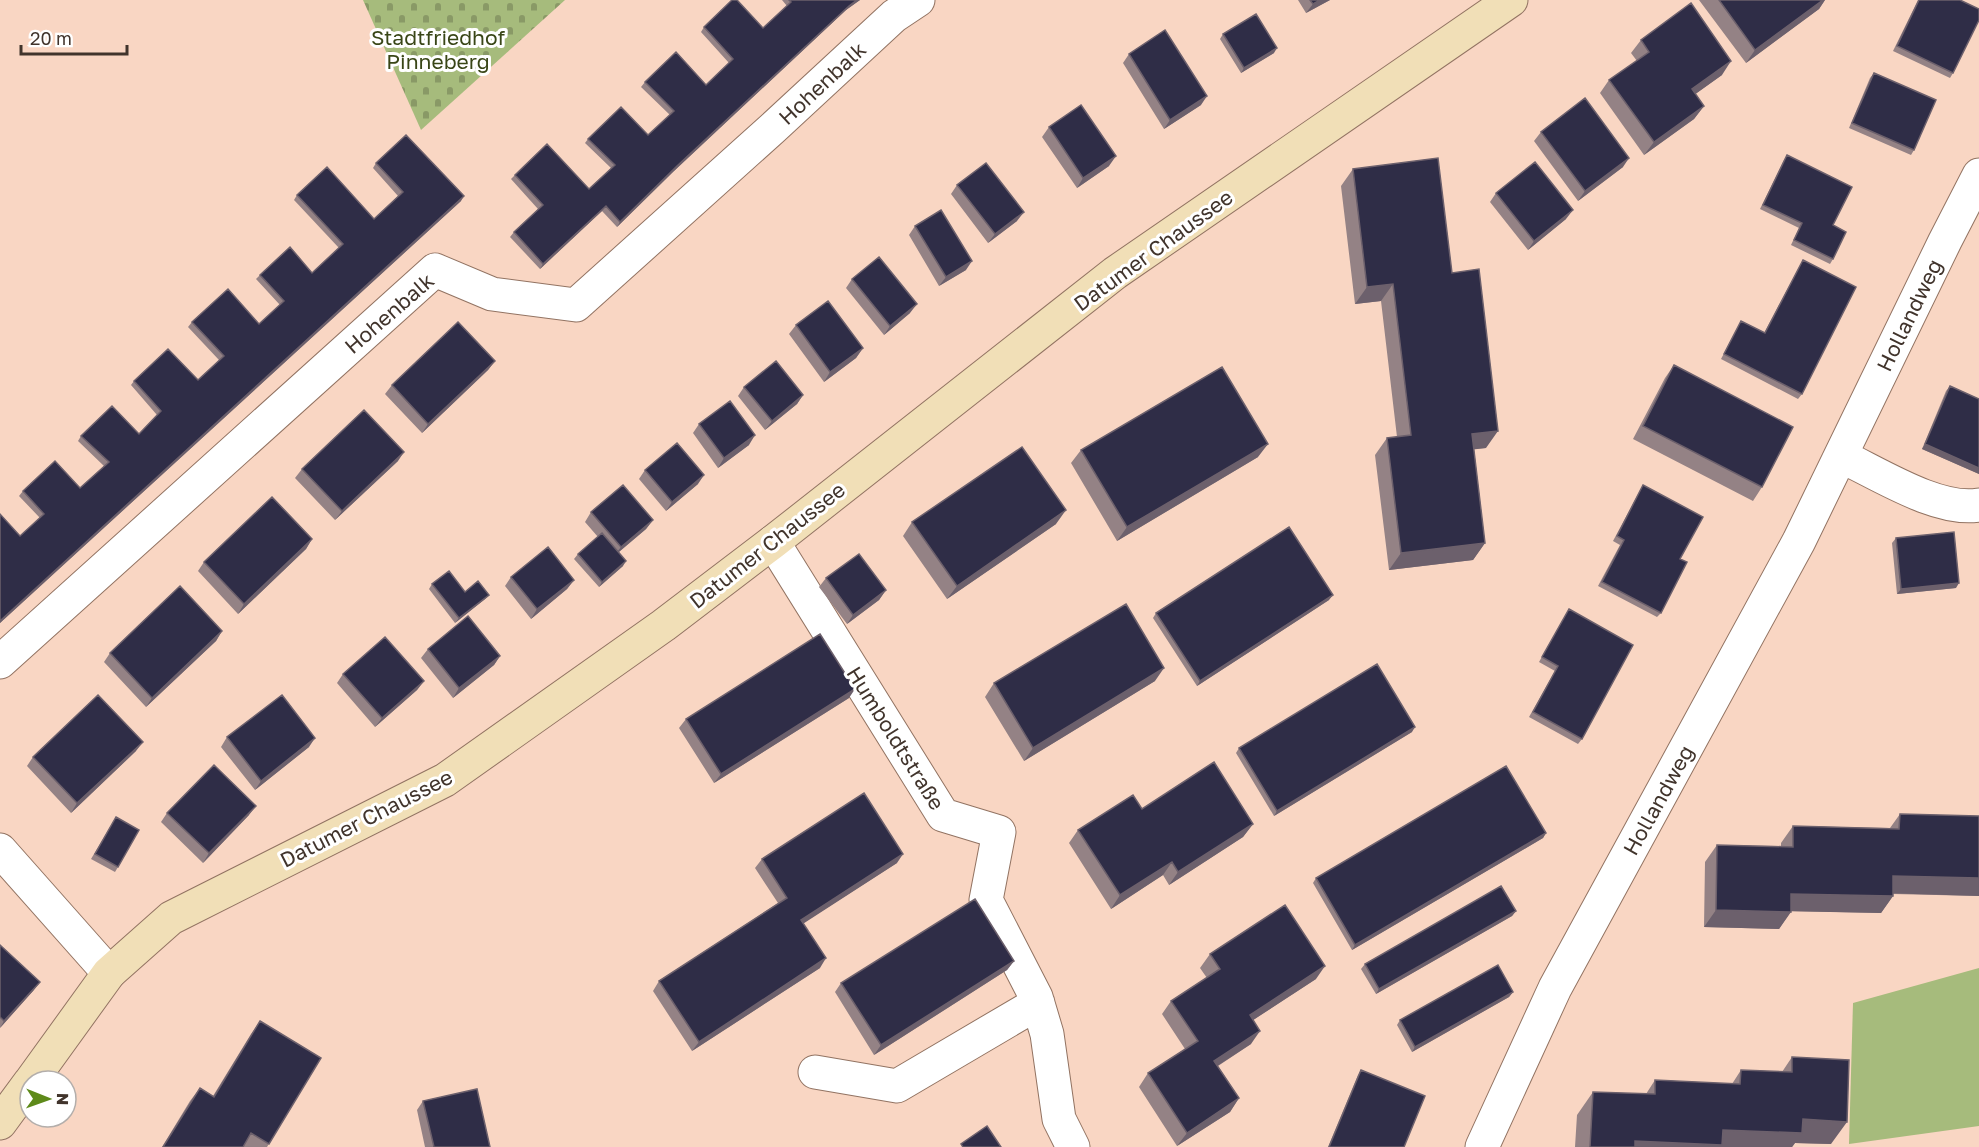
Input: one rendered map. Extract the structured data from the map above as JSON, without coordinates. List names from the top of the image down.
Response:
{
  "streets": {
    "street": [
      "Hohenbalk",
      "Datumer Chaussee",
      "Hollandweg",
      "Humboldtstraße"
    ]
  },
  "crossings": [
    ["Datumer Chaussee", "Humboldtstraße"]
  ],
  "parks": ["Stadtfriedhof Pinneberg"],
  "scale_bar": "20 m",
  "north": "right"
}
